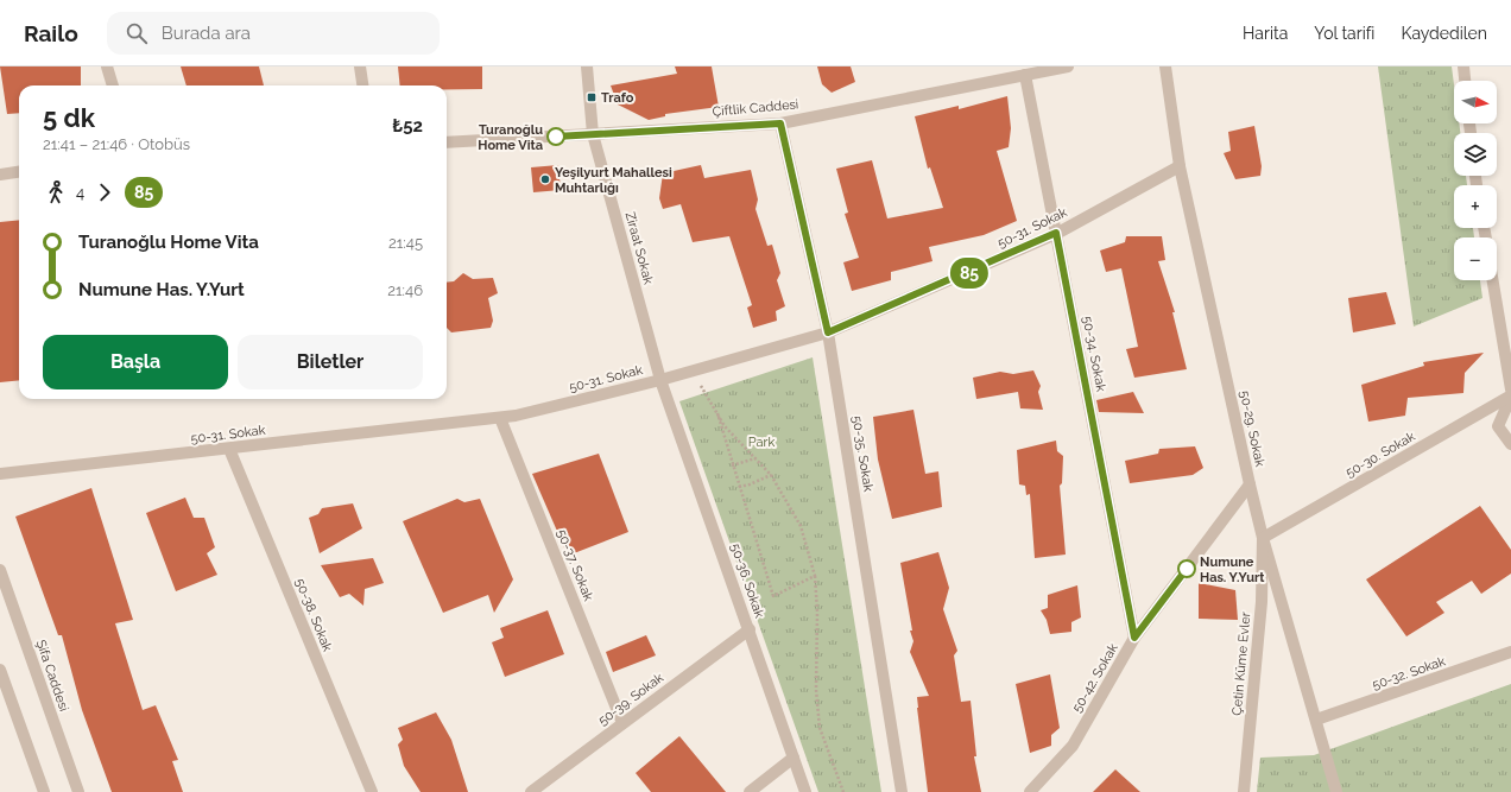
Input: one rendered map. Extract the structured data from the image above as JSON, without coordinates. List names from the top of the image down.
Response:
{
  "streets": {
    "street": [
      "Çiftlik Caddesi",
      "50-31. Sokak",
      "Ziraat Sokak",
      "50-34. Sokak",
      "50-29. Sokak",
      "50-35. Sokak",
      "50-30. Sokak",
      "50-37. Sokak",
      "50-36. Sokak",
      "50-38. Sokak",
      "Çetin Küme Evler",
      "50-32. Sokak",
      "Şifa Caddesi",
      "50-42. Sokak",
      "50-39. Sokak"
    ]
  },
  "crossings": [
    ["Çiftlik Caddesi", "Ziraat Sokak"],
    ["Çiftlik Caddesi", "50-34. Sokak"],
    ["Çiftlik Caddesi", "50-35. Sokak"],
    ["50-31. Sokak", "Ziraat Sokak"],
    ["50-31. Sokak", "50-34. Sokak"],
    ["50-31. Sokak", "50-29. Sokak"],
    ["50-31. Sokak", "50-35. Sokak"],
    ["50-31. Sokak", "50-37. Sokak"],
    ["50-31. Sokak", "50-36. Sokak"],
    ["50-31. Sokak", "50-38. Sokak"],
    ["Ziraat Sokak", "50-36. Sokak"],
    ["50-34. Sokak", "50-42. Sokak"],
    ["50-29. Sokak", "50-30. Sokak"],
    ["50-29. Sokak", "Çetin Küme Evler"],
    ["50-29. Sokak", "50-32. Sokak"],
    ["50-29. Sokak", "50-42. Sokak"],
    ["50-30. Sokak", "Çetin Küme Evler"],
    ["50-37. Sokak", "50-39. Sokak"],
    ["50-36. Sokak", "50-39. Sokak"]
  ],
  "parks": ["Park"],
  "places": {
    "transit": ["Trafo"],
    "other": ["Turanoğlu Home Vita", "Yeşilyurt Mahallesi Muhtarlığı", "Numune Has. Y.Yurt"]
  },
  "lines": ["bus line 85"],
  "north": "right",
  "page": {
    "header": "Railo",
    "search": "Burada ara",
    "nav": ["Harita", "Yol tarifi", "Kaydedilen"],
    "on_map": "85",
    "map_buttons": ["+", "−"],
    "heading": ["5 dk", "21:41 – 21:46 · Otobüs", "₺52"],
    "legs": ["4", "85"],
    "list": [
      {
        "name": "Turanoğlu Home Vita",
        "value": "21:45"
      },
      {
        "name": "Numune Has. Y.Yurt",
        "value": "21:46"
      }
    ],
    "buttons": ["Başla", "Biletler"]
  }
}
